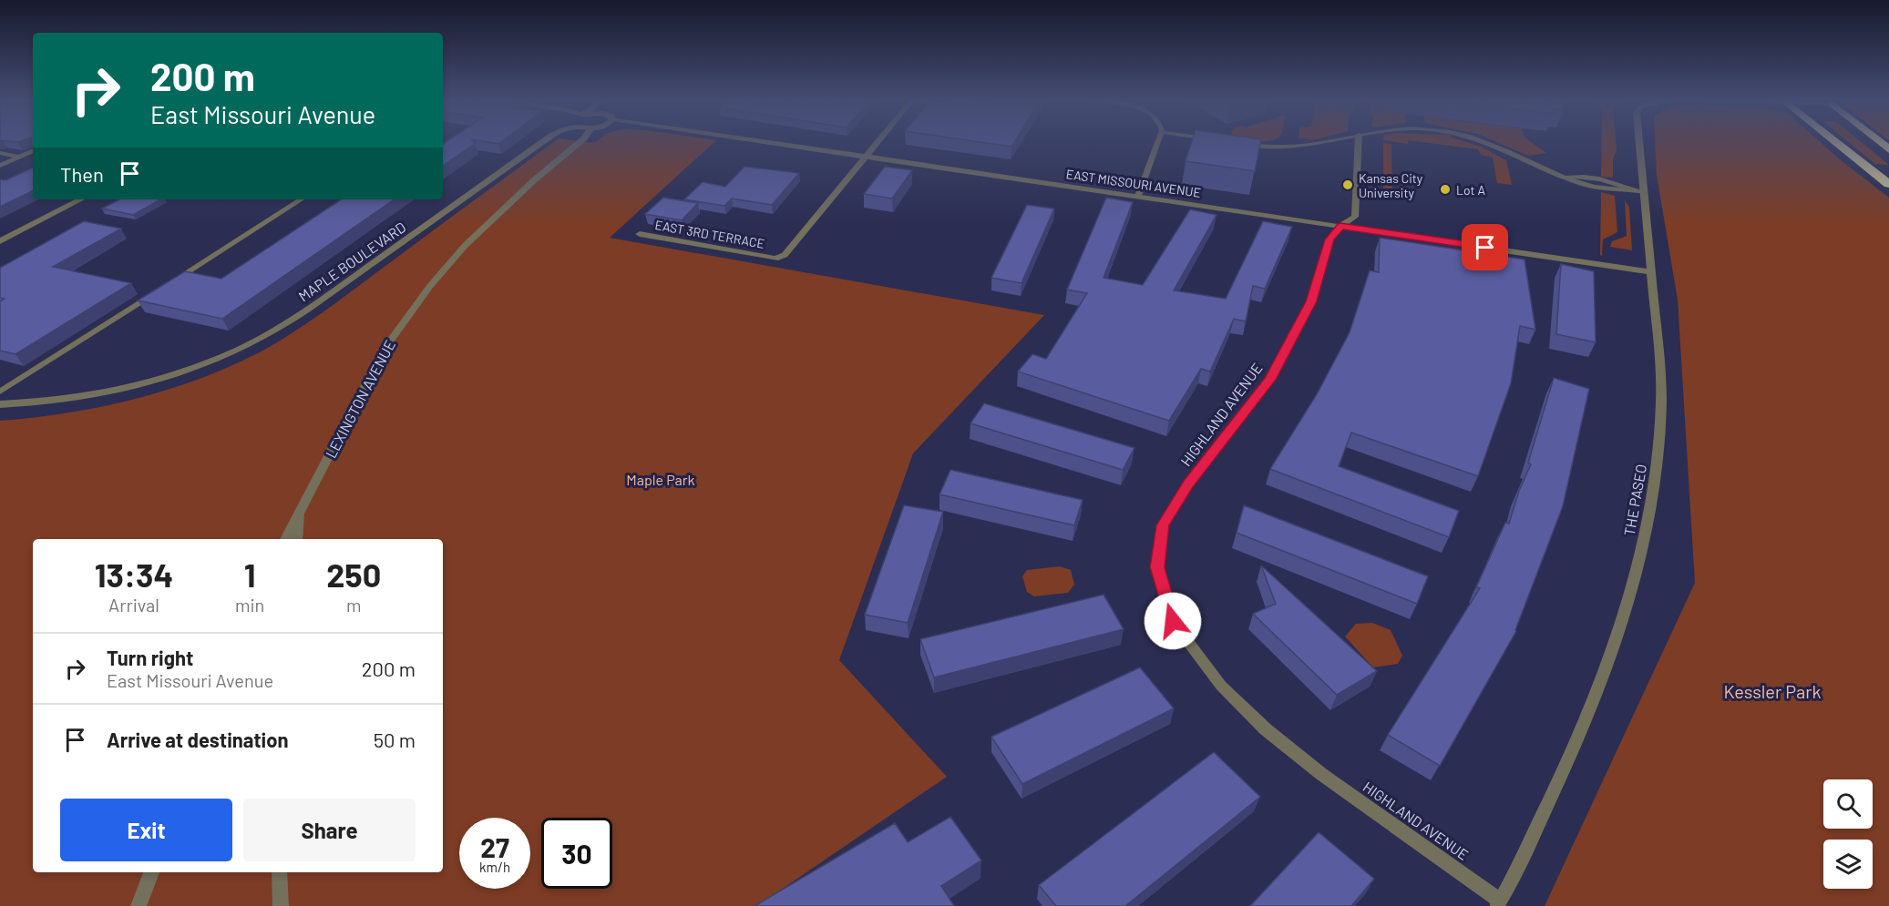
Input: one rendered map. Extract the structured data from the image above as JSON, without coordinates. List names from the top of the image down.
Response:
{
  "streets": {
    "street": [
      "EAST MISSOURI AVENUE",
      "EAST 3RD TERRACE",
      "MAPLE BOULEVARD",
      "LEXINGTON AVENUE",
      "HIGHLAND AVENUE",
      "THE PASEO"
    ]
  },
  "crossings": [
    ["EAST MISSOURI AVENUE", "EAST 3RD TERRACE"],
    ["EAST MISSOURI AVENUE", "HIGHLAND AVENUE"],
    ["EAST MISSOURI AVENUE", "THE PASEO"],
    ["HIGHLAND AVENUE", "THE PASEO"]
  ],
  "parks": ["Maple Park", "Kessler Park"],
  "places": ["Kansas City University", "Lot A"],
  "page": {
    "turn": ["200 m", "East Missouri Avenue"],
    "then": "Then",
    "eta": [
      "13:34",
      "Arrival",
      "1",
      "min",
      "250",
      "m"
    ],
    "list": [
      {
        "name": "Turn right",
        "note": "East Missouri Avenue",
        "value": "200 m"
      },
      {
        "name": "Arrive at destination",
        "value": "50 m"
      }
    ],
    "buttons": ["Exit", "Share"],
    "speed": "27 km/h",
    "limit": "30"
  }
}
